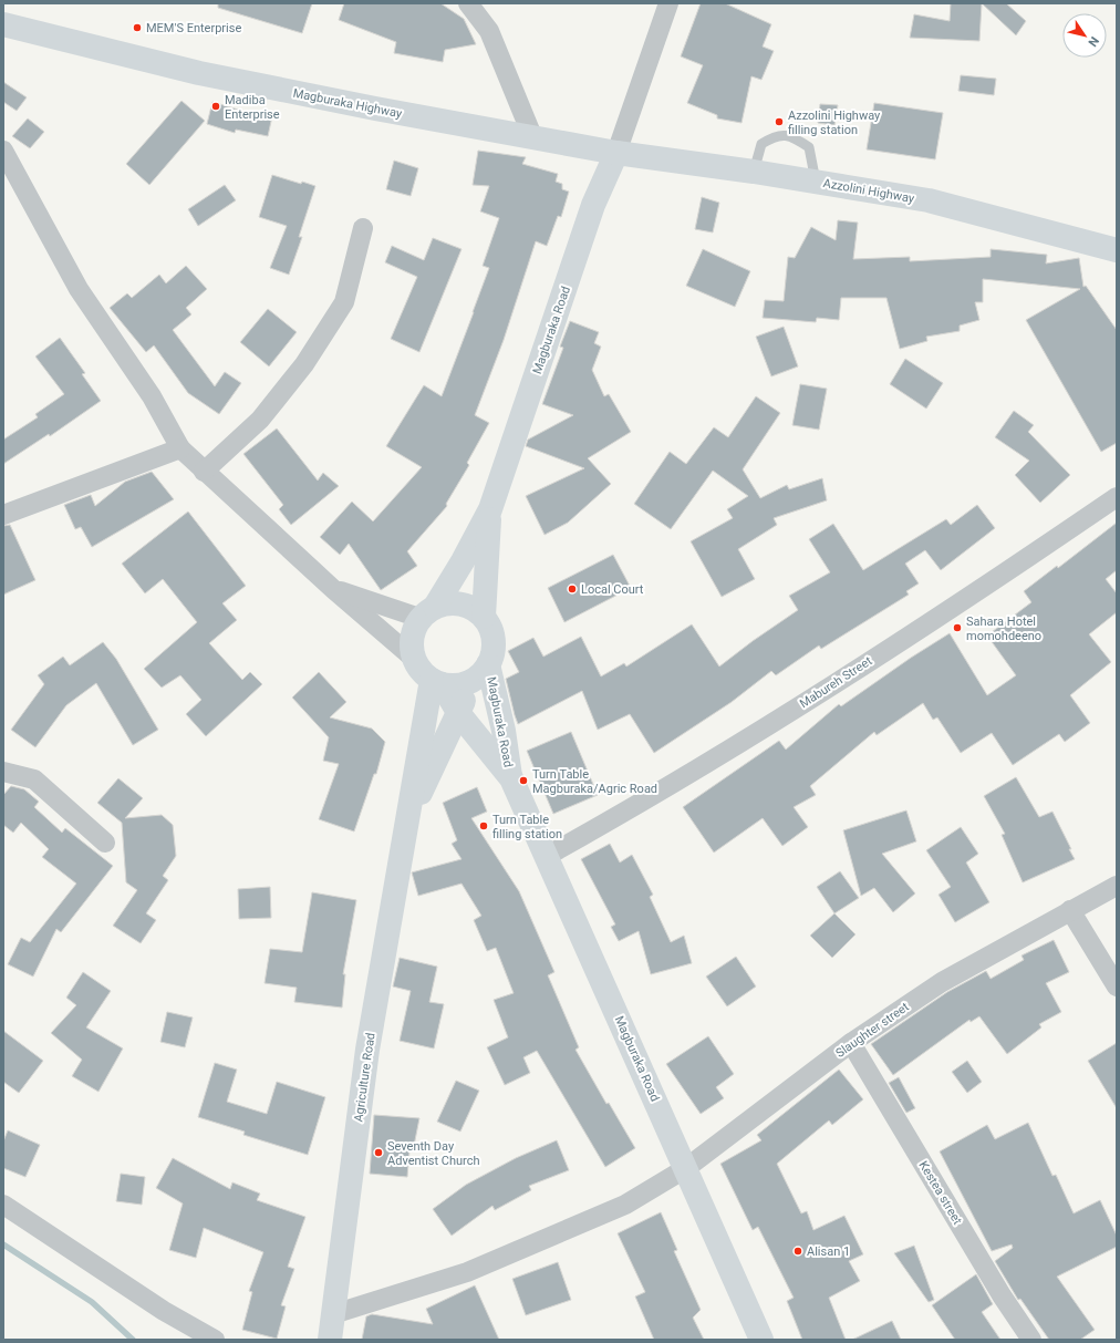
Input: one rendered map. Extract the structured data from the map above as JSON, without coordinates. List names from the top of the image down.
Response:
{
  "streets": {
    "main road": [
      "Magburaka Highway",
      "Azzolini Highway",
      "Magburaka Road",
      "Agriculture Road"
    ],
    "street": ["Mabureh Street", "Slaughter street", "Kestea street"]
  },
  "crossings": [
    ["Magburaka Highway", "Azzolini Highway"],
    ["Magburaka Highway", "Magburaka Road"],
    ["Azzolini Highway", "Magburaka Road"],
    ["Magburaka Road", "Mabureh Street"],
    ["Magburaka Road", "Slaughter street"],
    ["Magburaka Road", "Agriculture Road"],
    ["Slaughter street", "Agriculture Road"],
    ["Slaughter street", "Kestea street"]
  ],
  "places": [
    "MEM'S Enterprise",
    "Madiba Enterprise",
    "Azzolini Highway filling station",
    "Local Court",
    "Sahara Hotel momohdeeno",
    "Turn Table Magburaka/Agric Road",
    "Turn Table filling station",
    "Seventh Day Adventist Church",
    "Alisan 1"
  ],
  "north": "bottom right"
}
